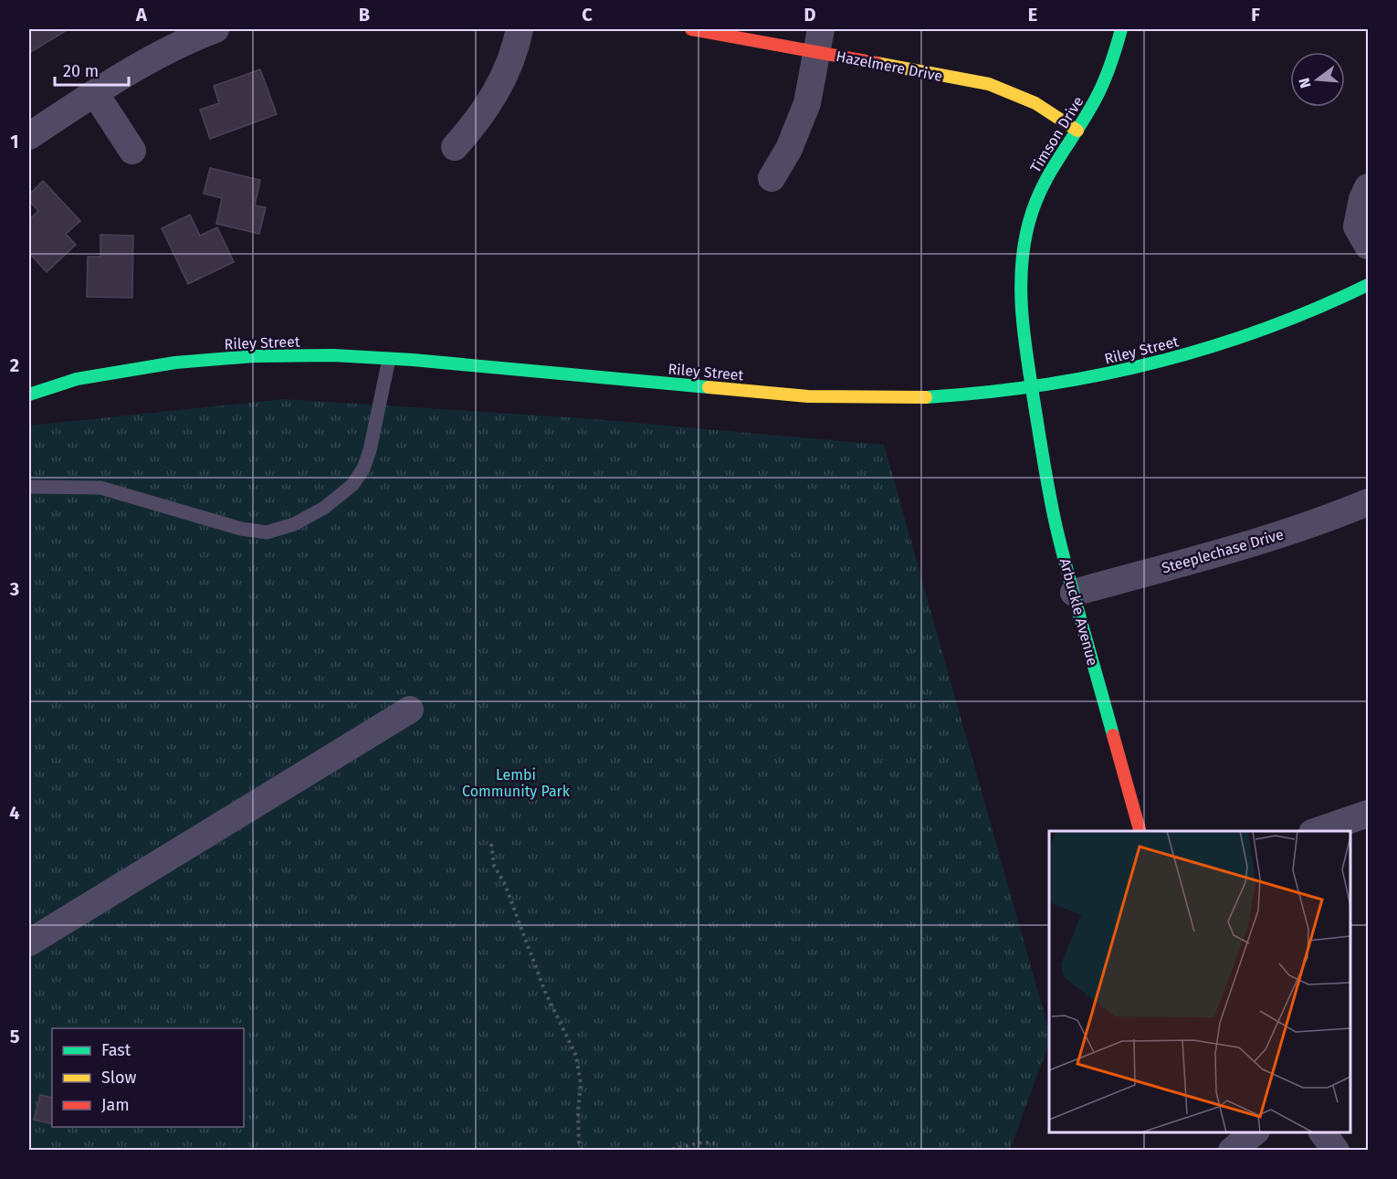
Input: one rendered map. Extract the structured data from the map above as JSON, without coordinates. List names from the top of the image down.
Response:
{
  "streets": {
    "main road": [
      "Hazelmere Drive",
      "Timson Drive",
      "Riley Street",
      "Arbuckle Avenue"
    ],
    "street": ["Steeplechase Drive"]
  },
  "crossings": [
    ["Hazelmere Drive", "Timson Drive"],
    ["Timson Drive", "Riley Street"],
    ["Timson Drive", "Arbuckle Avenue"],
    ["Riley Street", "Arbuckle Avenue"],
    ["Steeplechase Drive", "Arbuckle Avenue"]
  ],
  "parks": ["Lembi Community Park"],
  "legend": ["Fast", "Slow", "Jam"],
  "scale_bar": "20 m",
  "north": "left",
  "grid": {
    "columns": [
      "A",
      "B",
      "C",
      "D",
      "E",
      "F"
    ],
    "rows": [
      "1",
      "2",
      "3",
      "4",
      "5"
    ]
  }
}
